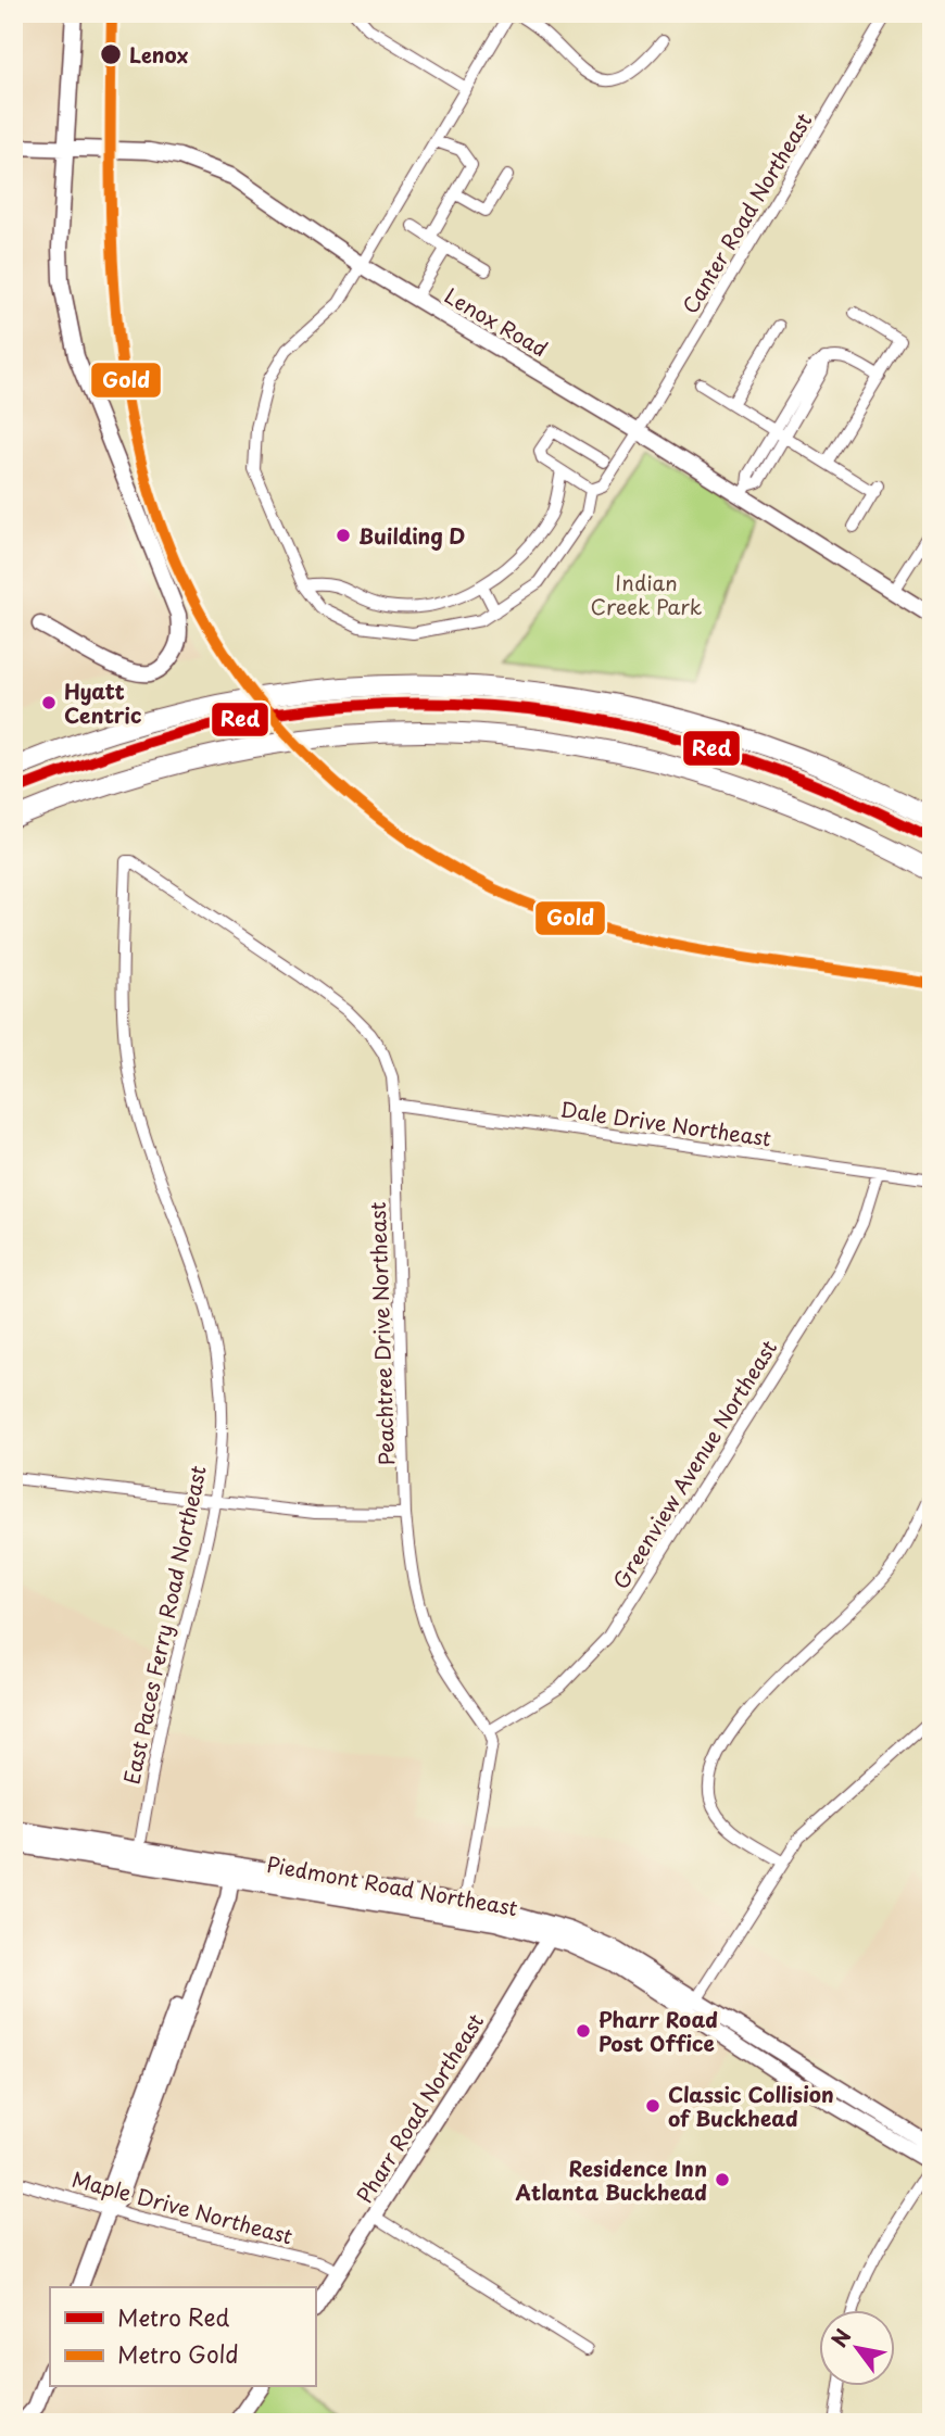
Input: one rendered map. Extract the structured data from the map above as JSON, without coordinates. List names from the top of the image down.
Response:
{
  "streets": {
    "street": [
      "Canter Road Northeast",
      "Lenox Road",
      "Dale Drive Northeast",
      "Peachtree Drive Northeast",
      "Greenview Avenue Northeast",
      "East Paces Ferry Road Northeast",
      "Piedmont Road Northeast",
      "Pharr Road Northeast",
      "Maple Drive Northeast"
    ]
  },
  "crossings": [
    ["Canter Road Northeast", "Lenox Road"],
    ["Dale Drive Northeast", "Peachtree Drive Northeast"],
    ["Dale Drive Northeast", "Greenview Avenue Northeast"],
    ["Peachtree Drive Northeast", "Greenview Avenue Northeast"],
    ["Peachtree Drive Northeast", "East Paces Ferry Road Northeast"],
    ["East Paces Ferry Road Northeast", "Piedmont Road Northeast"],
    ["Piedmont Road Northeast", "Pharr Road Northeast"],
    ["Pharr Road Northeast", "Maple Drive Northeast"]
  ],
  "parks": ["Indian Creek Park"],
  "places": [
    "Lenox",
    "Building D",
    "Hyatt Centric",
    "Pharr Road Post Office",
    "Classic Collision of Buckhead",
    "Residence Inn Atlanta Buckhead"
  ],
  "lines": ["metro line Gold", "metro line Red"],
  "legend": ["Metro Red", "Metro Gold"],
  "north": "top left"
}
